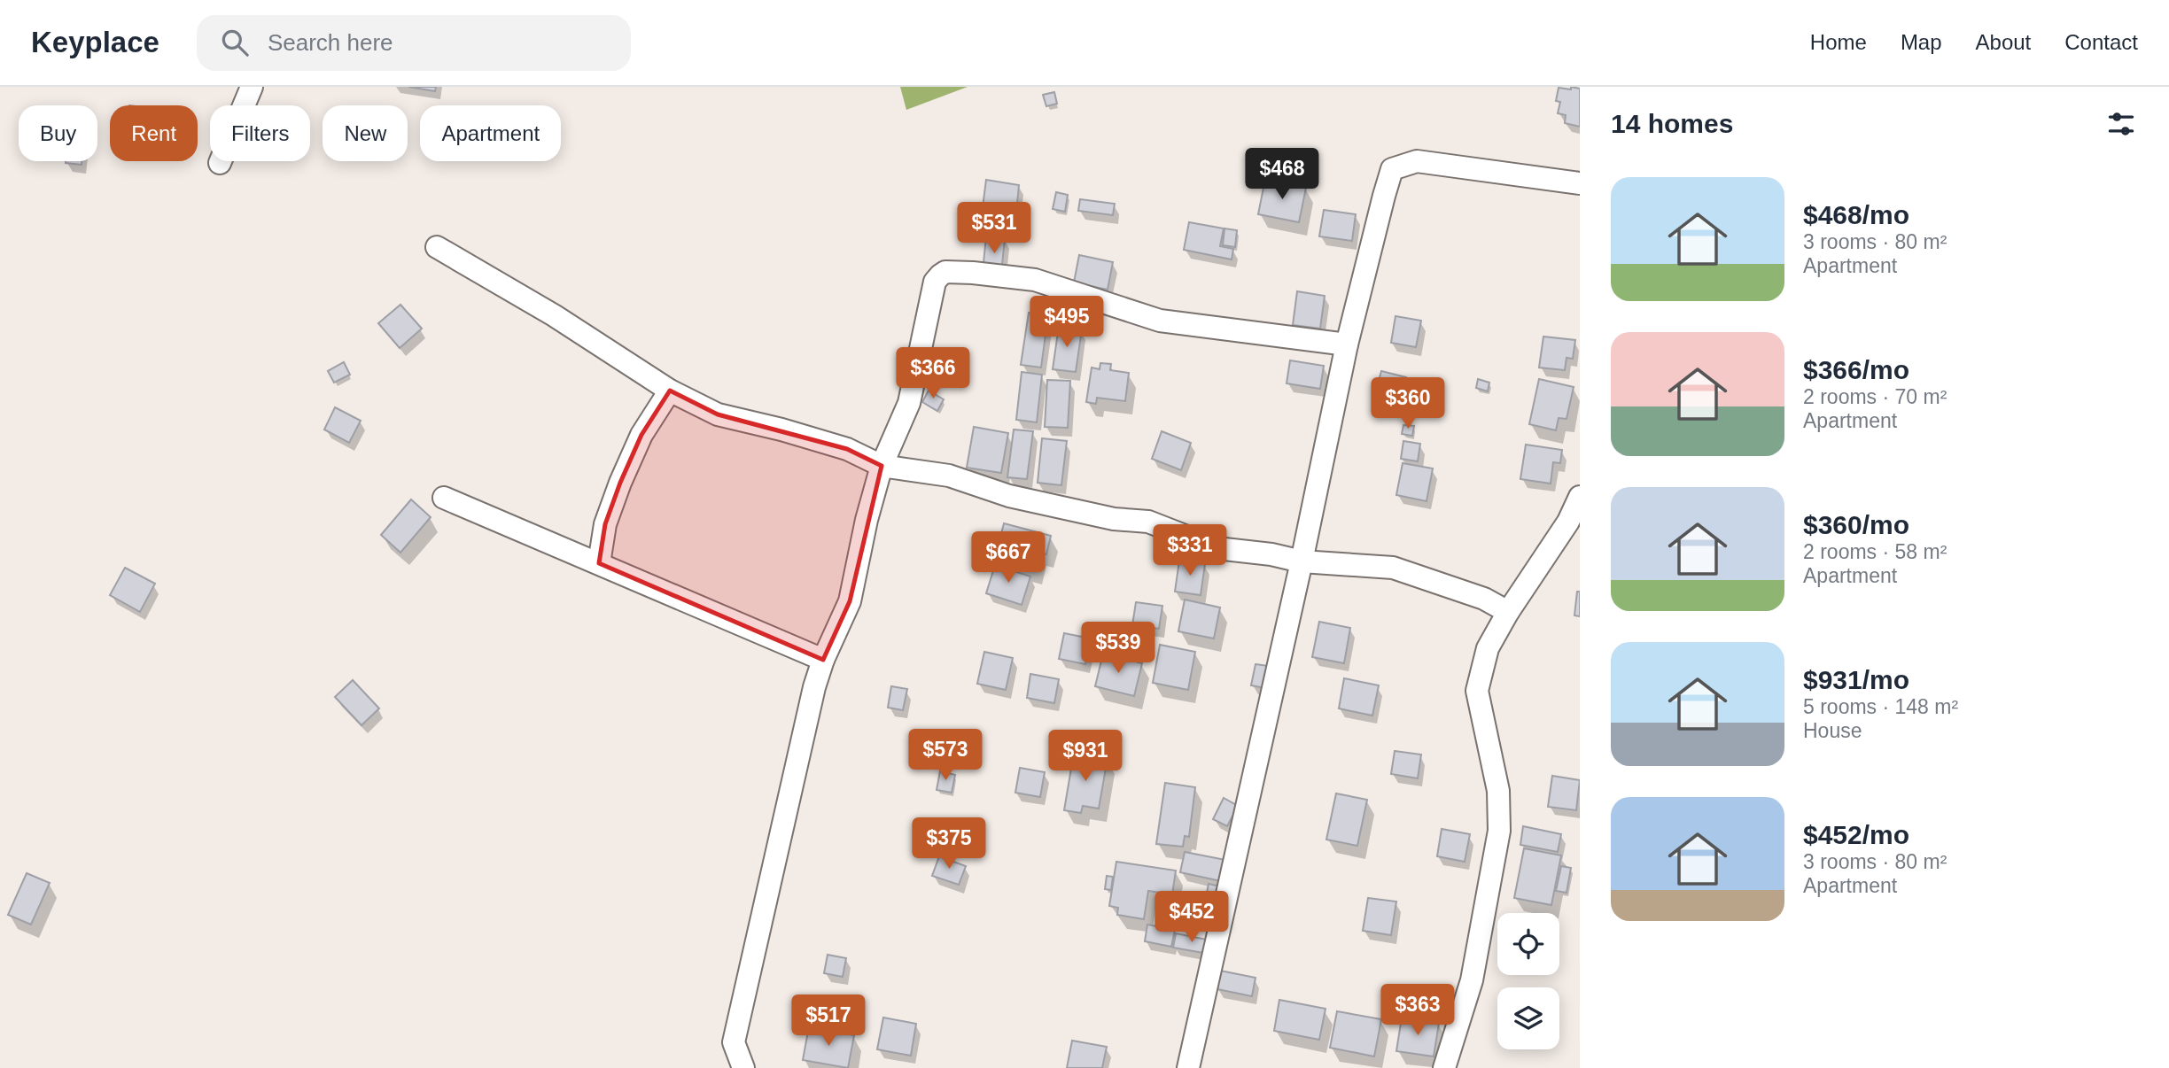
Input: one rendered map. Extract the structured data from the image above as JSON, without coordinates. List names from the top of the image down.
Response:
{
  "page": {
    "header": "Keyplace",
    "search": "Search here",
    "nav": [
      "Home",
      "Map",
      "About",
      "Contact"
    ],
    "heading": "14 homes",
    "chip": [
      "Buy",
      "Rent",
      "Filters",
      "New",
      "Apartment"
    ],
    "price": [
      "$468",
      "$531",
      "$495",
      "$366",
      "$360",
      "$331",
      "$667",
      "$539",
      "$573",
      "$931",
      "$375",
      "$452",
      "$363",
      "$517"
    ],
    "list": [
      {
        "name": "$468/mo",
        "note": "3 rooms · 80 m² · Apartment"
      },
      {
        "name": "$366/mo",
        "note": "2 rooms · 70 m² · Apartment"
      },
      {
        "name": "$360/mo",
        "note": "2 rooms · 58 m² · Apartment"
      },
      {
        "name": "$931/mo",
        "note": "5 rooms · 148 m² · House"
      },
      {
        "name": "$452/mo",
        "note": "3 rooms · 80 m² · Apartment"
      }
    ]
  }
}
